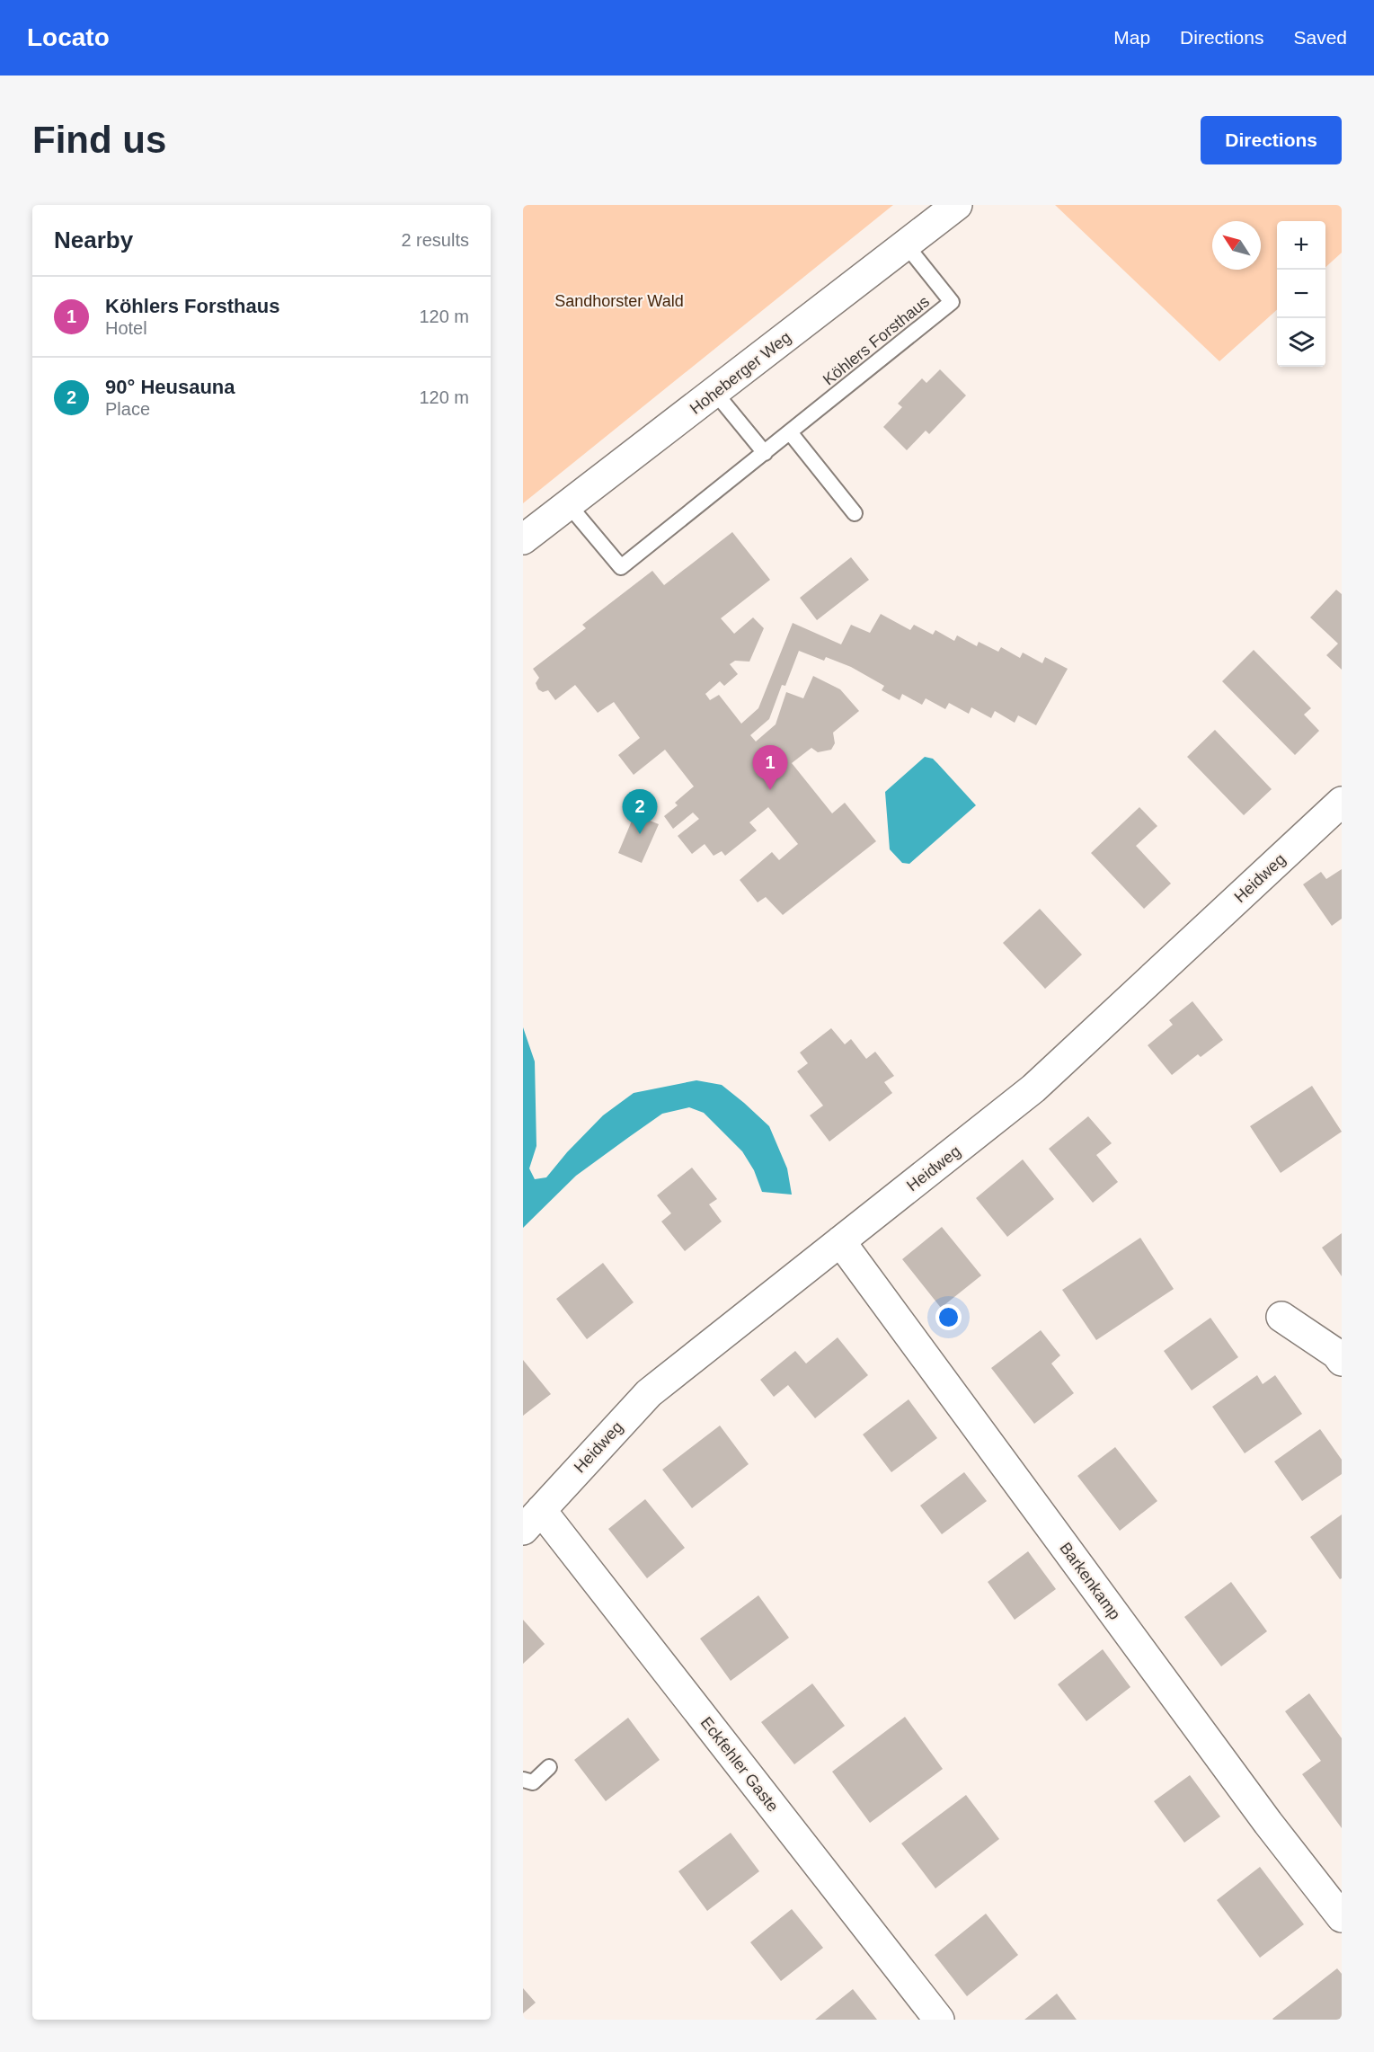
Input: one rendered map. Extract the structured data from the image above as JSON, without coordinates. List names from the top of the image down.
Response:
{
  "streets": {
    "street": [
      "Hoheberger Weg",
      "Heidweg",
      "Barkenkamp",
      "Eckfehler Gaste"
    ],
    "lane": ["Köhlers Forsthaus"]
  },
  "crossings": [
    ["Köhlers Forsthaus", "Hoheberger Weg"],
    ["Heidweg", "Barkenkamp"],
    ["Heidweg", "Eckfehler Gaste"]
  ],
  "parks": ["Sandhorster Wald"],
  "north": "top left",
  "page": {
    "header": "Locato",
    "nav": ["Map", "Directions", "Saved"],
    "buttons": "Directions",
    "title": "Find us",
    "heading": ["Nearby", "2 results"],
    "map_buttons": ["+", "−"],
    "list": [
      {
        "mark": "1",
        "name": "Köhlers Forsthaus",
        "note": "Hotel",
        "value": "120 m"
      },
      {
        "mark": "2",
        "name": "90° Heusauna",
        "note": "Place",
        "value": "120 m"
      }
    ],
    "pins": ["1", "2"]
  }
}
